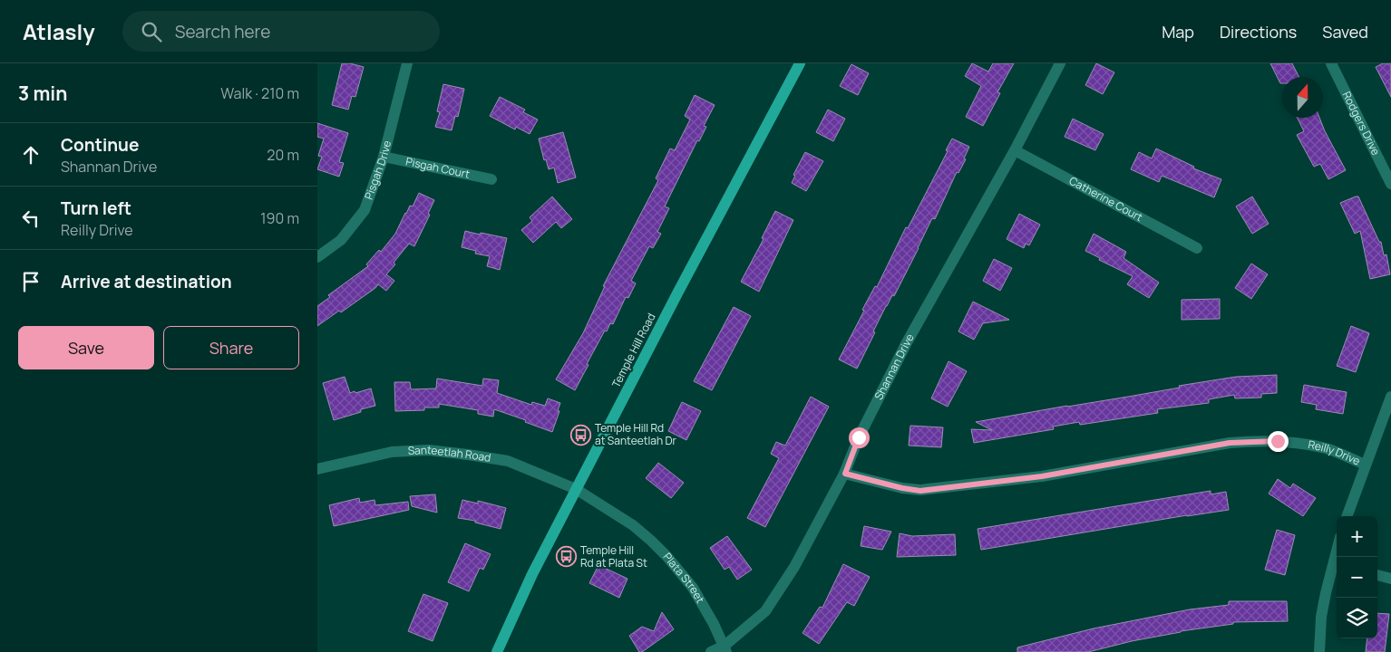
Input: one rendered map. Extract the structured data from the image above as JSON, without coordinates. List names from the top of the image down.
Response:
{
  "streets": {
    "main road": ["Temple Hill Road"],
    "street": [
      "Rodgers Drive",
      "Pisgah Court",
      "Pisgah Drive",
      "Catherine Court",
      "Shannan Drive",
      "Reilly Drive",
      "Santeetlah Road",
      "Plata Street"
    ]
  },
  "crossings": [
    ["Pisgah Court", "Pisgah Drive"],
    ["Catherine Court", "Shannan Drive"],
    ["Temple Hill Road", "Santeetlah Road"],
    ["Temple Hill Road", "Plata Street"],
    ["Shannan Drive", "Reilly Drive"],
    ["Shannan Drive", "Plata Street"],
    ["Santeetlah Road", "Plata Street"]
  ],
  "places": {
    "bus stop": ["Temple Hill Rd at Santeetlah Dr", "Temple Hill Rd at Plata St"]
  },
  "north": "top",
  "page": {
    "header": "Atlasly",
    "search": "Search here",
    "nav": ["Map", "Directions", "Saved"],
    "heading": ["3 min", "Walk · 210 m"],
    "list": [
      ["Continue", "Shannan Drive", "20 m"],
      ["Turn left", "Reilly Drive", "190 m"],
      "Arrive at destination"
    ],
    "buttons": ["Save", "Share"],
    "map_buttons": ["+", "−"]
  }
}
